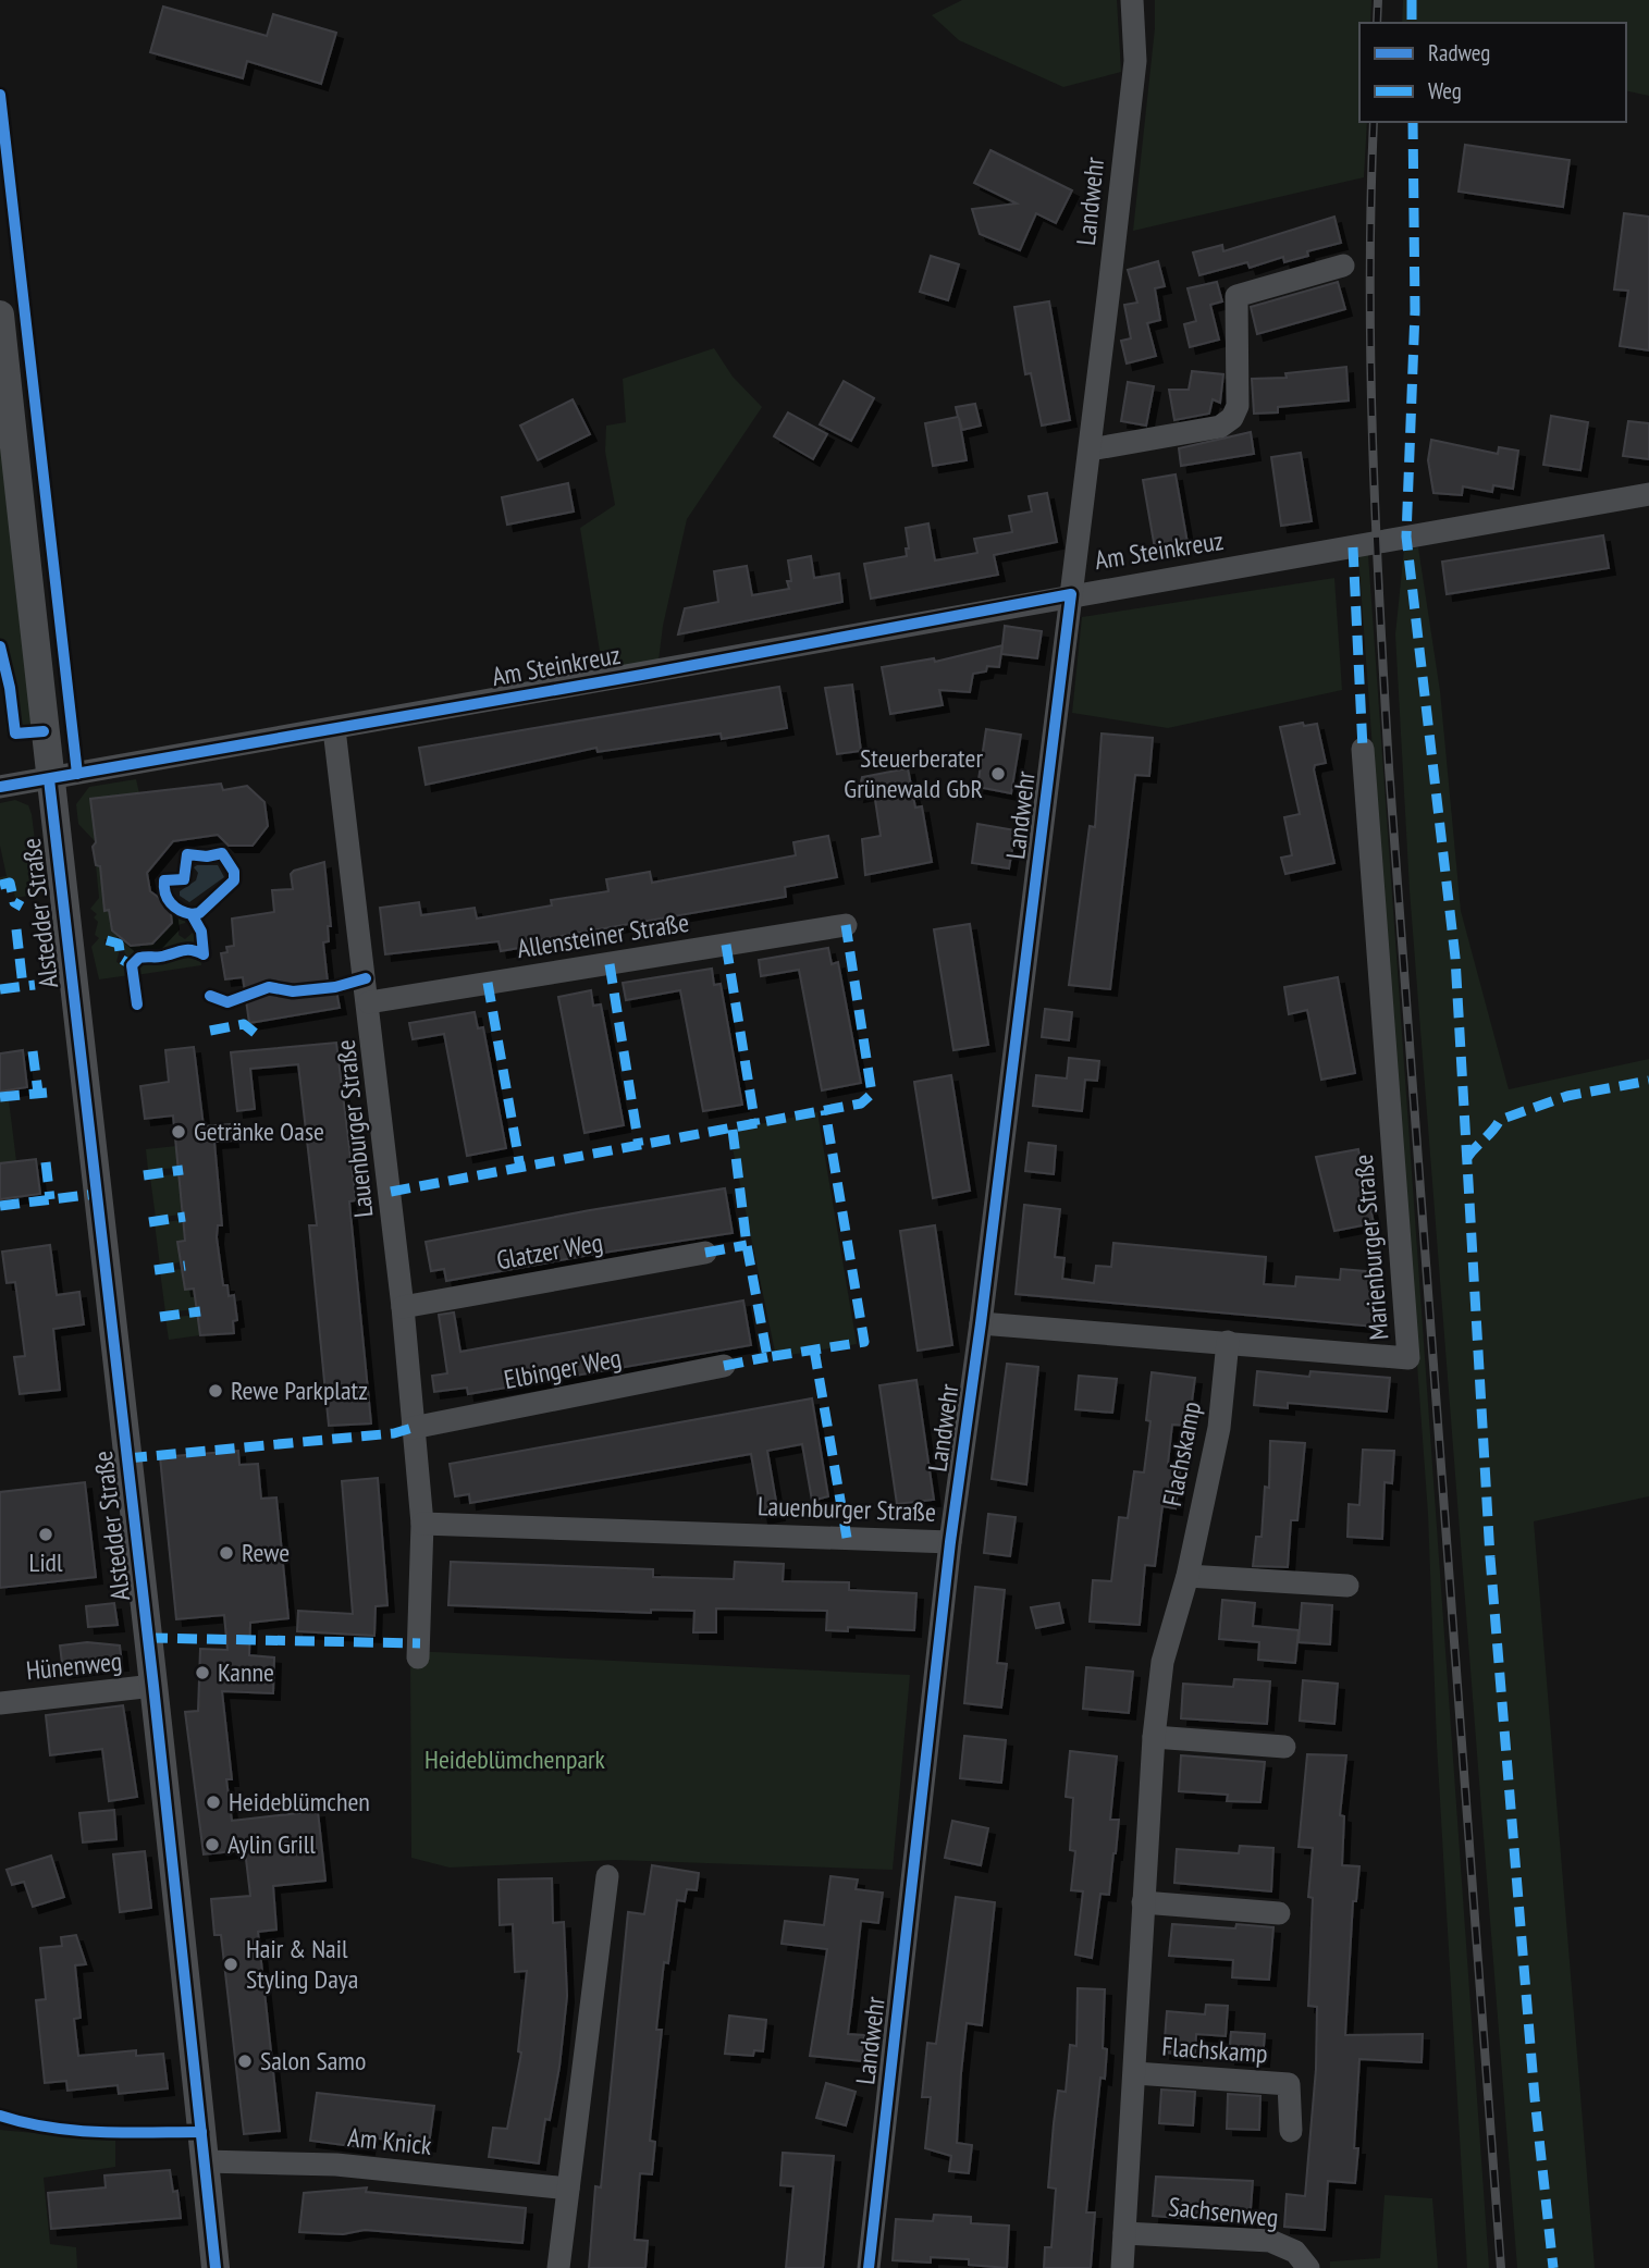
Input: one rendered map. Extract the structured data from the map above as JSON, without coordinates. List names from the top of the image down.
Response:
{
  "streets": {
    "street": [
      "Landwehr",
      "Am Steinkreuz",
      "Alstedder Straße",
      "Allensteiner Straße",
      "Lauenburger Straße",
      "Marienburger Straße",
      "Glatzer Weg",
      "Elbinger Weg",
      "Flachskamp",
      "Hünenweg",
      "Am Knick",
      "Sachsenweg"
    ]
  },
  "crossings": [
    ["Landwehr", "Am Steinkreuz"],
    ["Landwehr", "Lauenburger Straße"],
    ["Landwehr", "Marienburger Straße"],
    ["Am Steinkreuz", "Alstedder Straße"],
    ["Am Steinkreuz", "Lauenburger Straße"],
    ["Alstedder Straße", "Hünenweg"],
    ["Alstedder Straße", "Am Knick"],
    ["Allensteiner Straße", "Lauenburger Straße"],
    ["Lauenburger Straße", "Glatzer Weg"],
    ["Lauenburger Straße", "Elbinger Weg"],
    ["Marienburger Straße", "Flachskamp"],
    ["Flachskamp", "Sachsenweg"]
  ],
  "parks": ["Heideblümchenpark"],
  "places": [
    "Steuerberater Grünewald GbR",
    "Getränke Oase",
    "Rewe Parkplatz",
    "Lidl",
    "Rewe",
    "Kanne",
    "Heideblümchen",
    "Aylin Grill",
    "Hair & Nail Styling Daya",
    "Salon Samo"
  ],
  "legend": ["Radweg", "Weg"]
}
